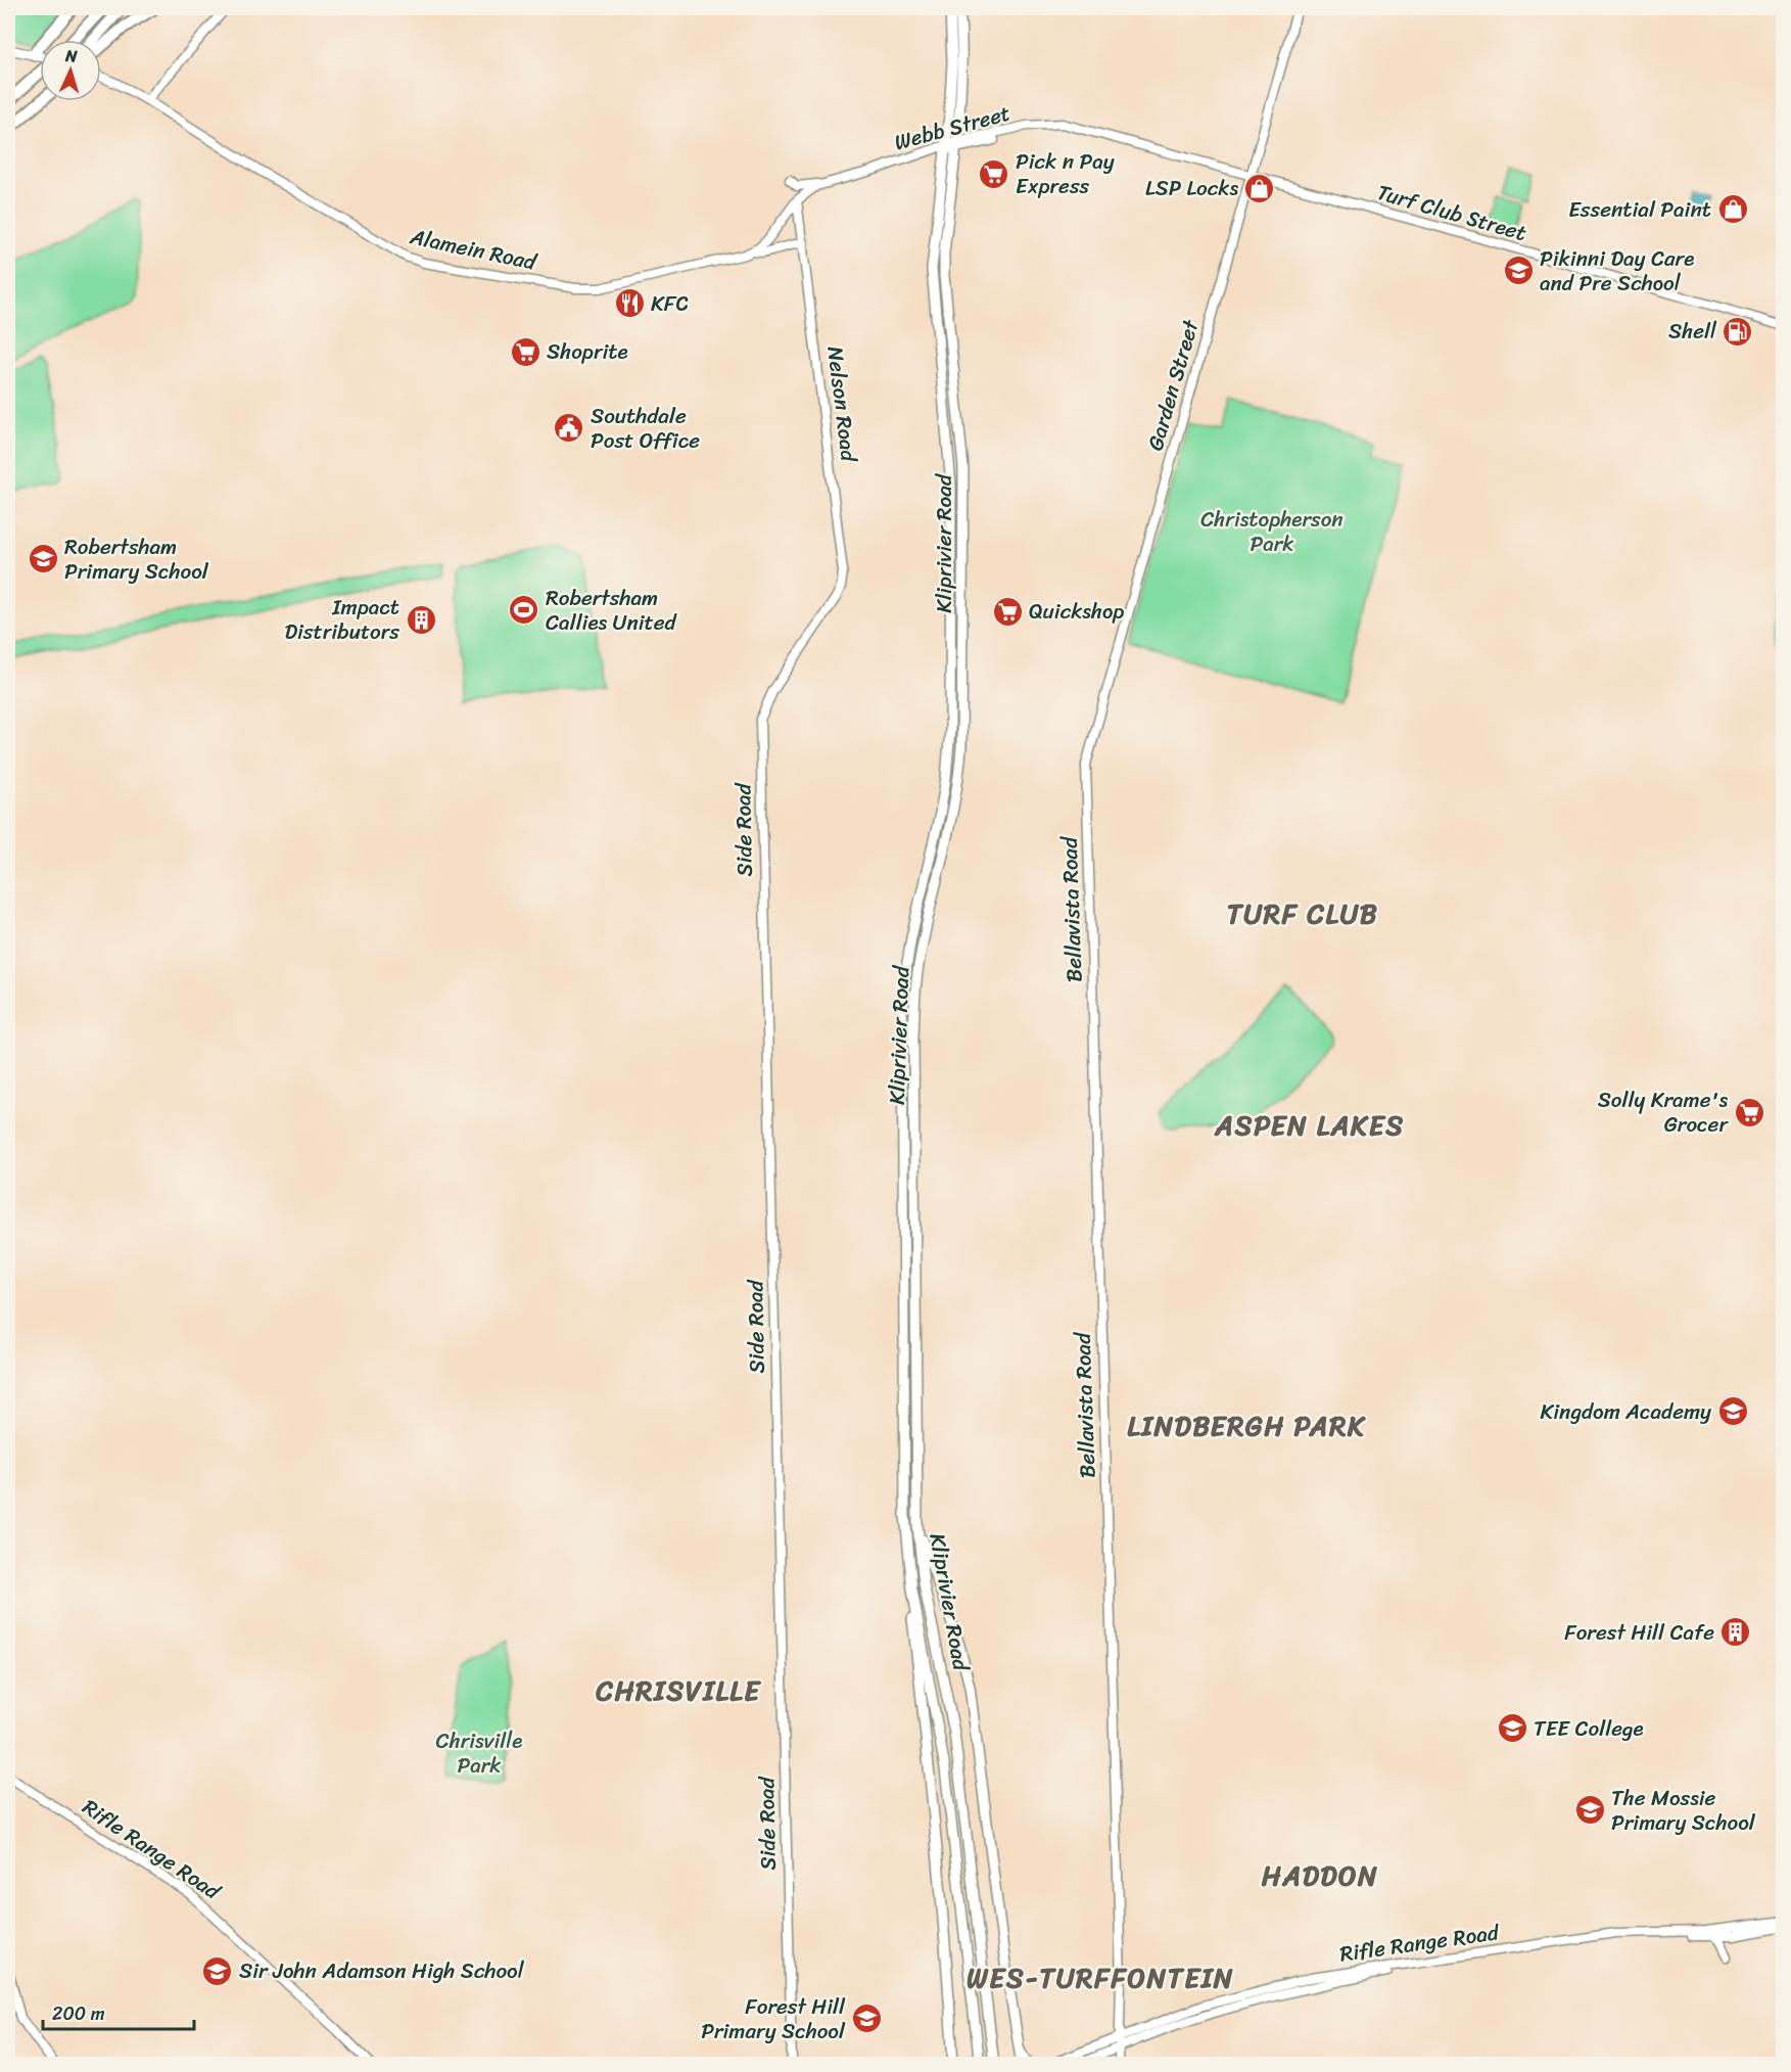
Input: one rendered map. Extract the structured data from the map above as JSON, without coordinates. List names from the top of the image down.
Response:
{
  "streets": {
    "main road": ["Kliprivier Road"],
    "street": [
      "Webb Street",
      "Turf Club Street",
      "Alamein Road",
      "Garden Street",
      "Nelson Road",
      "Side Road",
      "Bellavista Road",
      "Rifle Range Road"
    ]
  },
  "crossings": [
    ["Webb Street", "Turf Club Street"],
    ["Webb Street", "Alamein Road"],
    ["Webb Street", "Nelson Road"],
    ["Webb Street", "Kliprivier Road"],
    ["Turf Club Street", "Garden Street"],
    ["Alamein Road", "Nelson Road"],
    ["Garden Street", "Bellavista Road"],
    ["Nelson Road", "Side Road"],
    ["Bellavista Road", "Rifle Range Road"]
  ],
  "districts": [
    "TURF CLUB",
    "ASPEN LAKES",
    "LINDBERGH PARK",
    "CHRISVILLE",
    "HADDON",
    "WES-TURFFONTEIN"
  ],
  "parks": ["Christopherson Park", "Chrisville Park"],
  "places": {
    "supermarket": [
      "Pick n Pay Express",
      "Shoprite",
      "Quickshop",
      "Solly Krame's Grocer"
    ],
    "shop": ["LSP Locks", "Essential Paint"],
    "school or university": [
      "Pikinni Day Care and Pre School",
      "Robertsham Primary School",
      "Kingdom Academy",
      "TEE College",
      "The Mossie Primary School",
      "Sir John Adamson High School",
      "Forest Hill Primary School"
    ],
    "restaurant": ["KFC"],
    "fuel station": ["Shell"],
    "public building": ["Southdale Post Office"],
    "sports": ["Robertsham Callies United"],
    "building": ["Impact Distributors", "Forest Hill Cafe"]
  },
  "scale_bar": "200 m",
  "north": "top"
}
